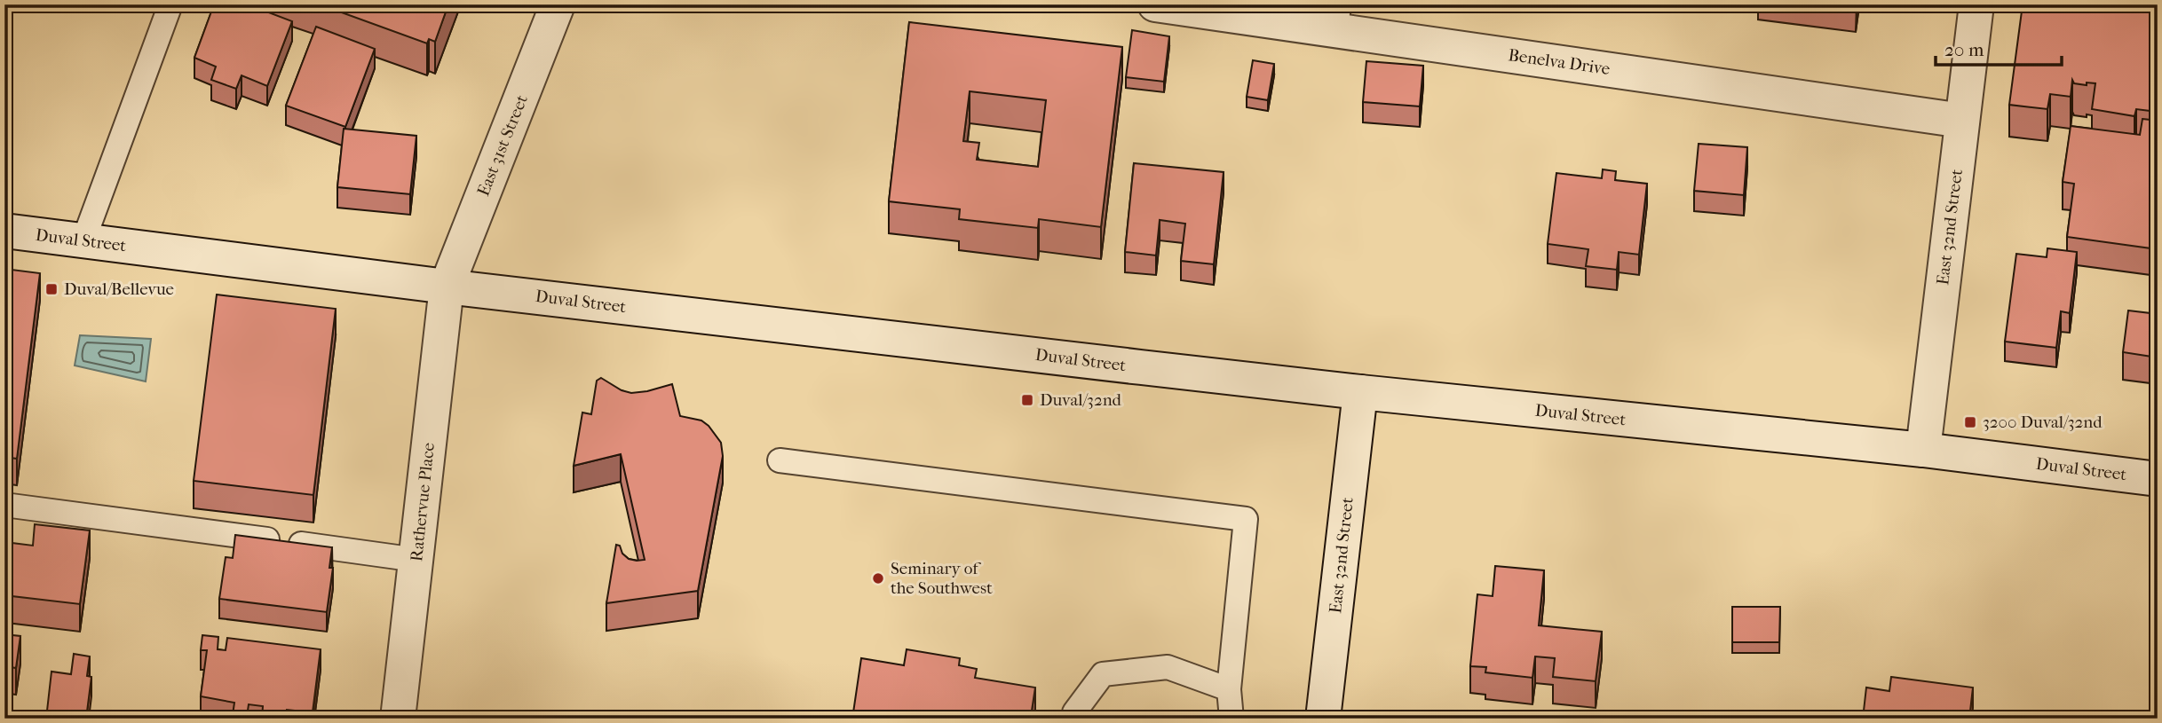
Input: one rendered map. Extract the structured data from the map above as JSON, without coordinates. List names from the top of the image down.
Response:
{
  "streets": {
    "street": [
      "Benelva Drive",
      "East 31st Street",
      "East 32nd Street",
      "Duval Street",
      "Rathervue Place"
    ]
  },
  "crossings": [
    ["Benelva Drive", "East 32nd Street"],
    ["East 31st Street", "Duval Street"],
    ["East 31st Street", "Rathervue Place"],
    ["East 32nd Street", "Duval Street"],
    ["Duval Street", "Rathervue Place"]
  ],
  "places": {
    "transit": ["Duval/Bellevue", "Duval/32nd", "3200 Duval/32nd"],
    "other": ["Seminary of the Southwest"]
  },
  "scale_bar": "20 m"
}
